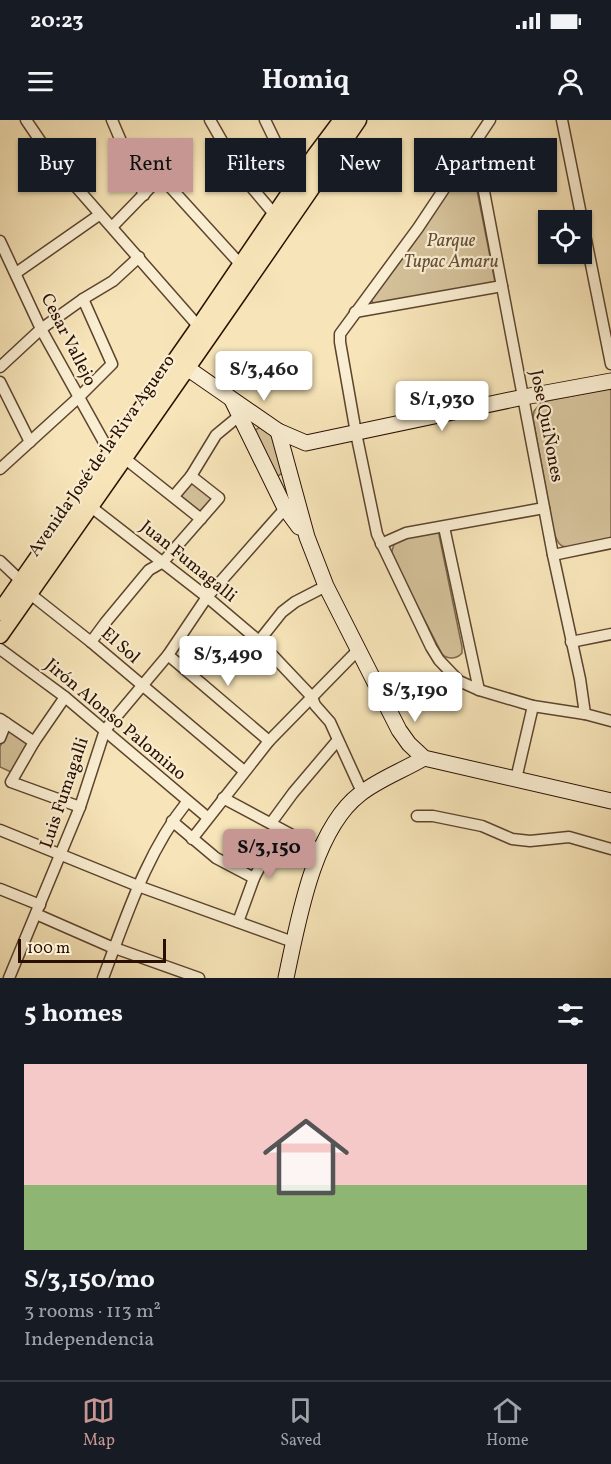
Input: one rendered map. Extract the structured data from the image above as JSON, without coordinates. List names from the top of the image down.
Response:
{
  "streets": {
    "main road": ["Avenida José de la Riva Aguero"],
    "street": [
      "Cesar Vallejo",
      "Jose QuiÑones",
      "Juan Fumagalli",
      "El Sol",
      "Jirón Alonso Palomino",
      "Luis Fumagalli"
    ]
  },
  "crossings": [
    ["Cesar Vallejo", "Avenida José de la Riva Aguero"],
    ["Avenida José de la Riva Aguero", "Juan Fumagalli"],
    ["Avenida José de la Riva Aguero", "El Sol"],
    ["Juan Fumagalli", "Luis Fumagalli"],
    ["El Sol", "Luis Fumagalli"],
    ["Jirón Alonso Palomino", "Luis Fumagalli"]
  ],
  "parks": ["Parque Tupac Amaru"],
  "scale_bar": "100 m",
  "page": {
    "status": "20:23",
    "header": "Homiq",
    "chip": [
      "Buy",
      "Rent",
      "Filters",
      "New",
      "Apartment"
    ],
    "price": [
      "S/3,460",
      "S/1,930",
      "S/3,490",
      "S/3,190",
      "S/3,150"
    ],
    "scale": "100 m",
    "heading": "5 homes",
    "list": [
      {
        "name": "S/3,150/mo",
        "note": "3 rooms · 113 m² · Independencia"
      }
    ],
    "tabs": ["Map", "Saved", "Home"]
  }
}
